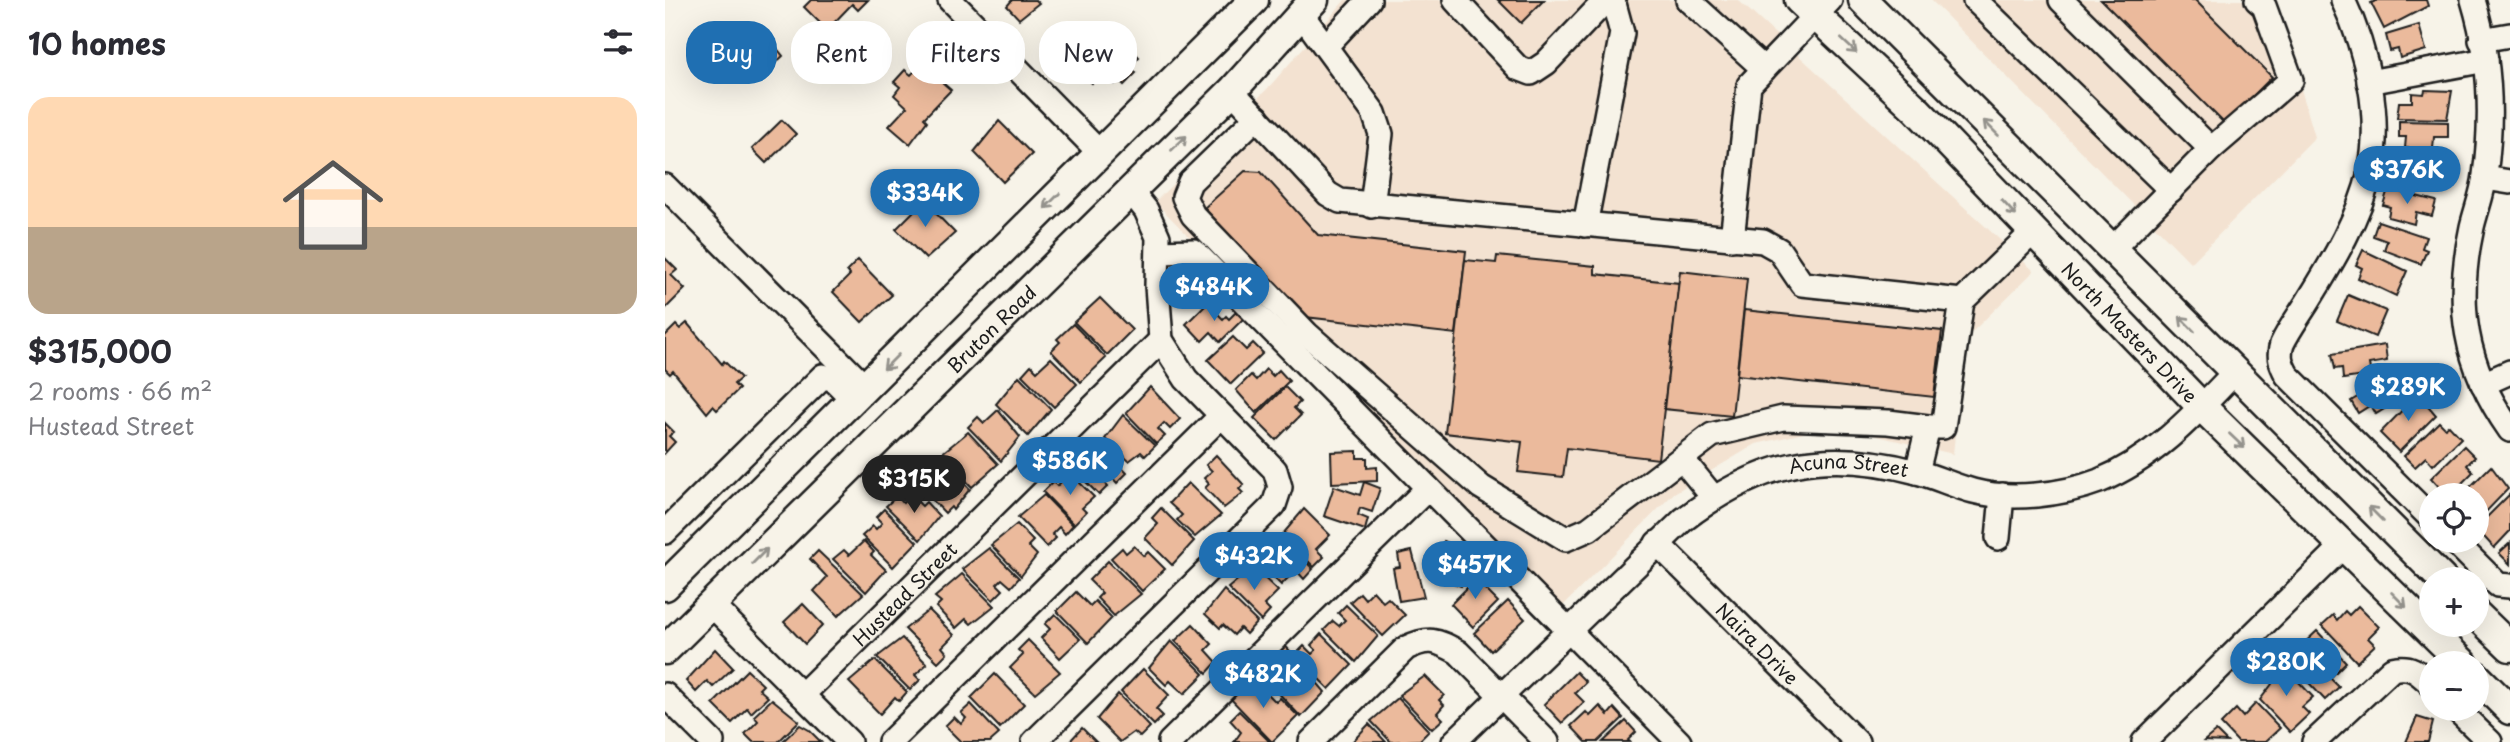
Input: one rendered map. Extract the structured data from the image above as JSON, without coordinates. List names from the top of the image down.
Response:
{
  "streets": {
    "main road": ["Bruton Road", "North Masters Drive"],
    "street": ["Acuna Street", "Hustead Street", "Naira Drive"]
  },
  "crossings": [
    ["North Masters Drive", "Acuna Street"],
    ["Acuna Street", "Naira Drive"]
  ],
  "page": {
    "heading": "10 homes",
    "chip": [
      "Buy",
      "Rent",
      "Filters",
      "New"
    ],
    "list": [
      {
        "name": "$315,000",
        "note": "2 rooms · 66 m² · Hustead Street"
      }
    ],
    "price": [
      "$376K",
      "$334K",
      "$484K",
      "$289K",
      "$586K",
      "$315K",
      "$432K",
      "$457K",
      "$280K",
      "$482K"
    ],
    "map_buttons": ["+", "−"]
  }
}
